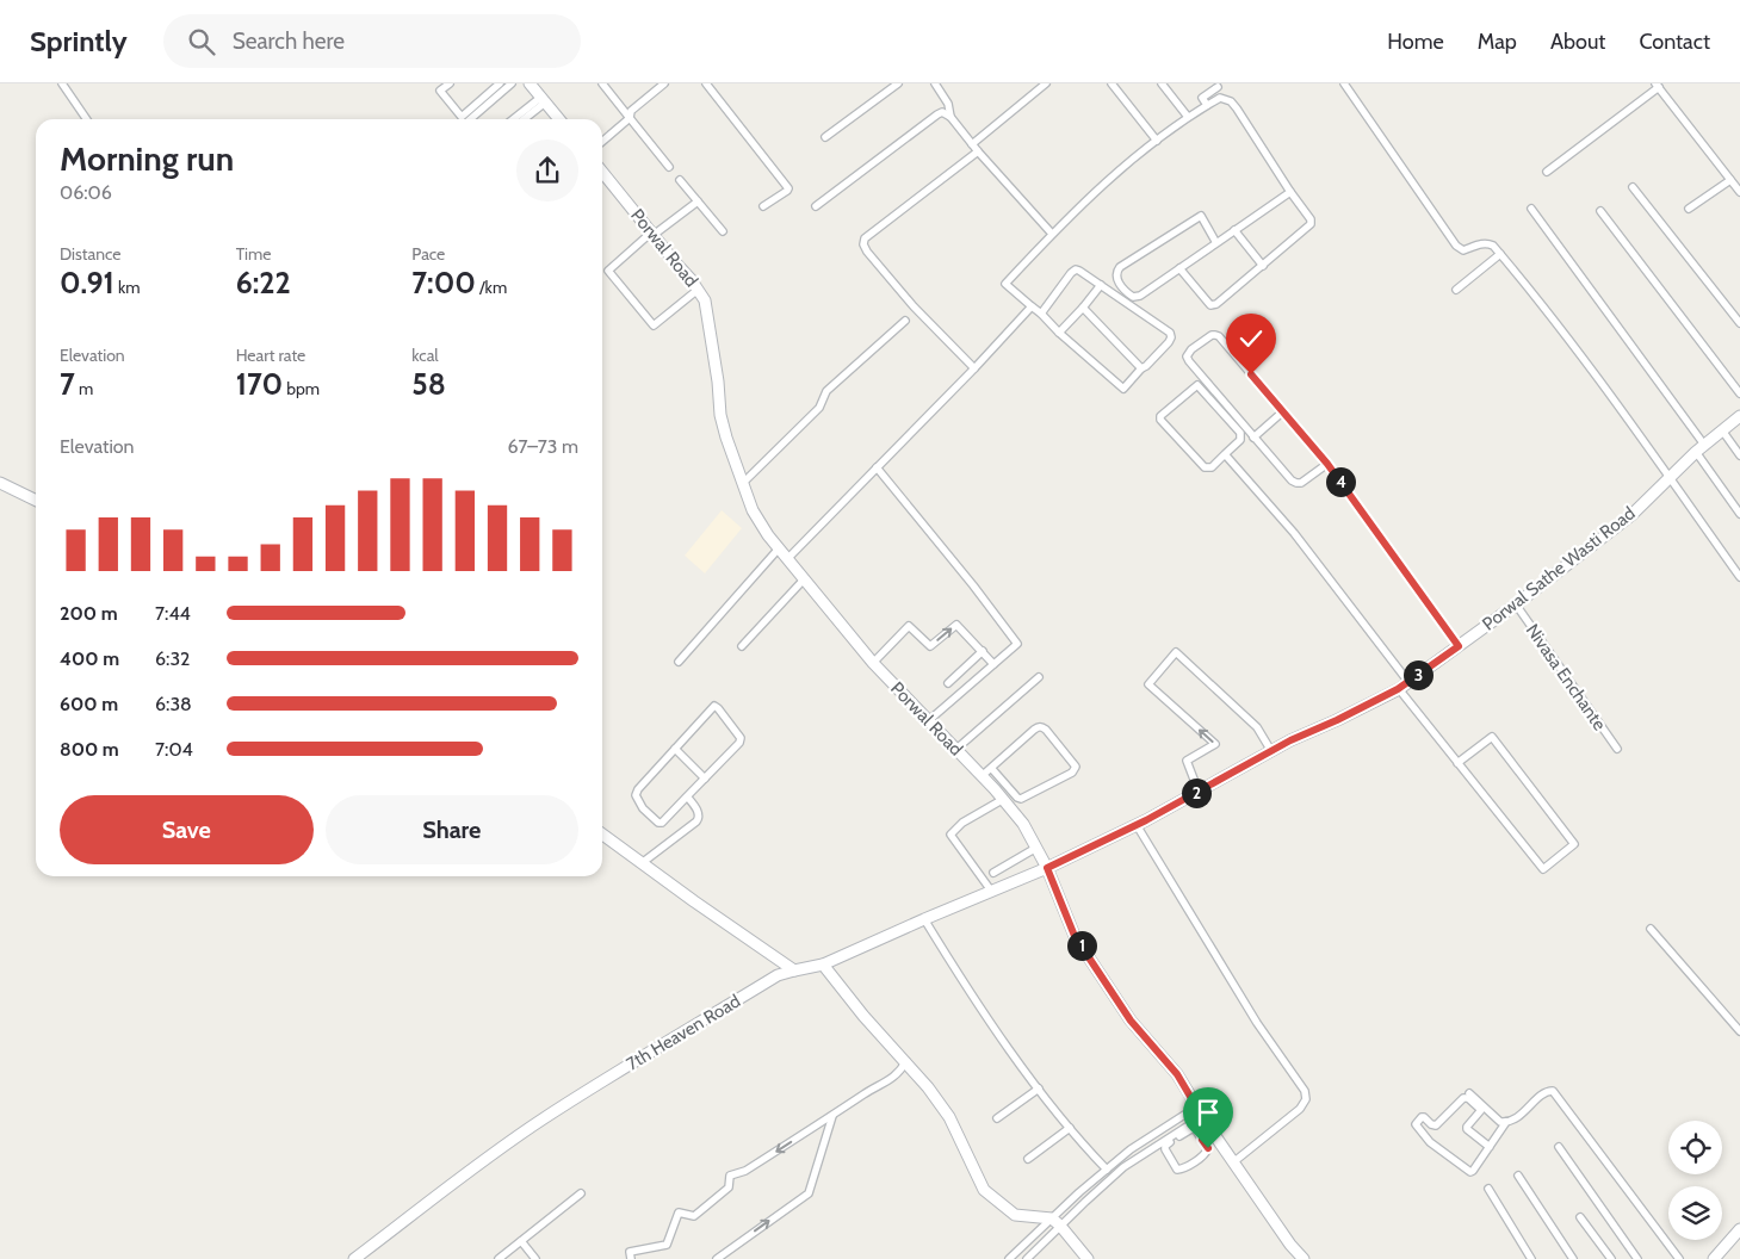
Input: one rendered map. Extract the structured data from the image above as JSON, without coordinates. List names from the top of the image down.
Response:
{
  "streets": {
    "street": [
      "Porwal Road",
      "Porwal Sathe Wasti Road",
      "Nivasa Enchante",
      "7th Heaven Road"
    ]
  },
  "crossings": [
    ["Porwal Road", "Porwal Sathe Wasti Road"],
    ["Porwal Road", "7th Heaven Road"],
    ["Porwal Sathe Wasti Road", "Nivasa Enchante"],
    ["Porwal Sathe Wasti Road", "7th Heaven Road"]
  ],
  "page": {
    "header": "Sprintly",
    "search": "Search here",
    "nav": [
      "Home",
      "Map",
      "About",
      "Contact"
    ],
    "heading": ["Morning run", "06:06"],
    "stats": [
      ["Distance", "0.91 km"],
      ["Time", "6:22"],
      ["Pace", "7:00 /km"],
      ["Elevation", "7 m"],
      ["Heart rate", "170 bpm"],
      ["kcal", "58"]
    ],
    "chart": ["Elevation", "67–73 m"],
    "pins": [
      "4",
      "3",
      "2",
      "1"
    ],
    "list": [
      {
        "name": "200 m",
        "note": "7:44"
      },
      {
        "name": "400 m",
        "note": "6:32"
      },
      {
        "name": "600 m",
        "note": "6:38"
      },
      {
        "name": "800 m",
        "note": "7:04"
      }
    ],
    "buttons": ["Save", "Share"]
  }
}
